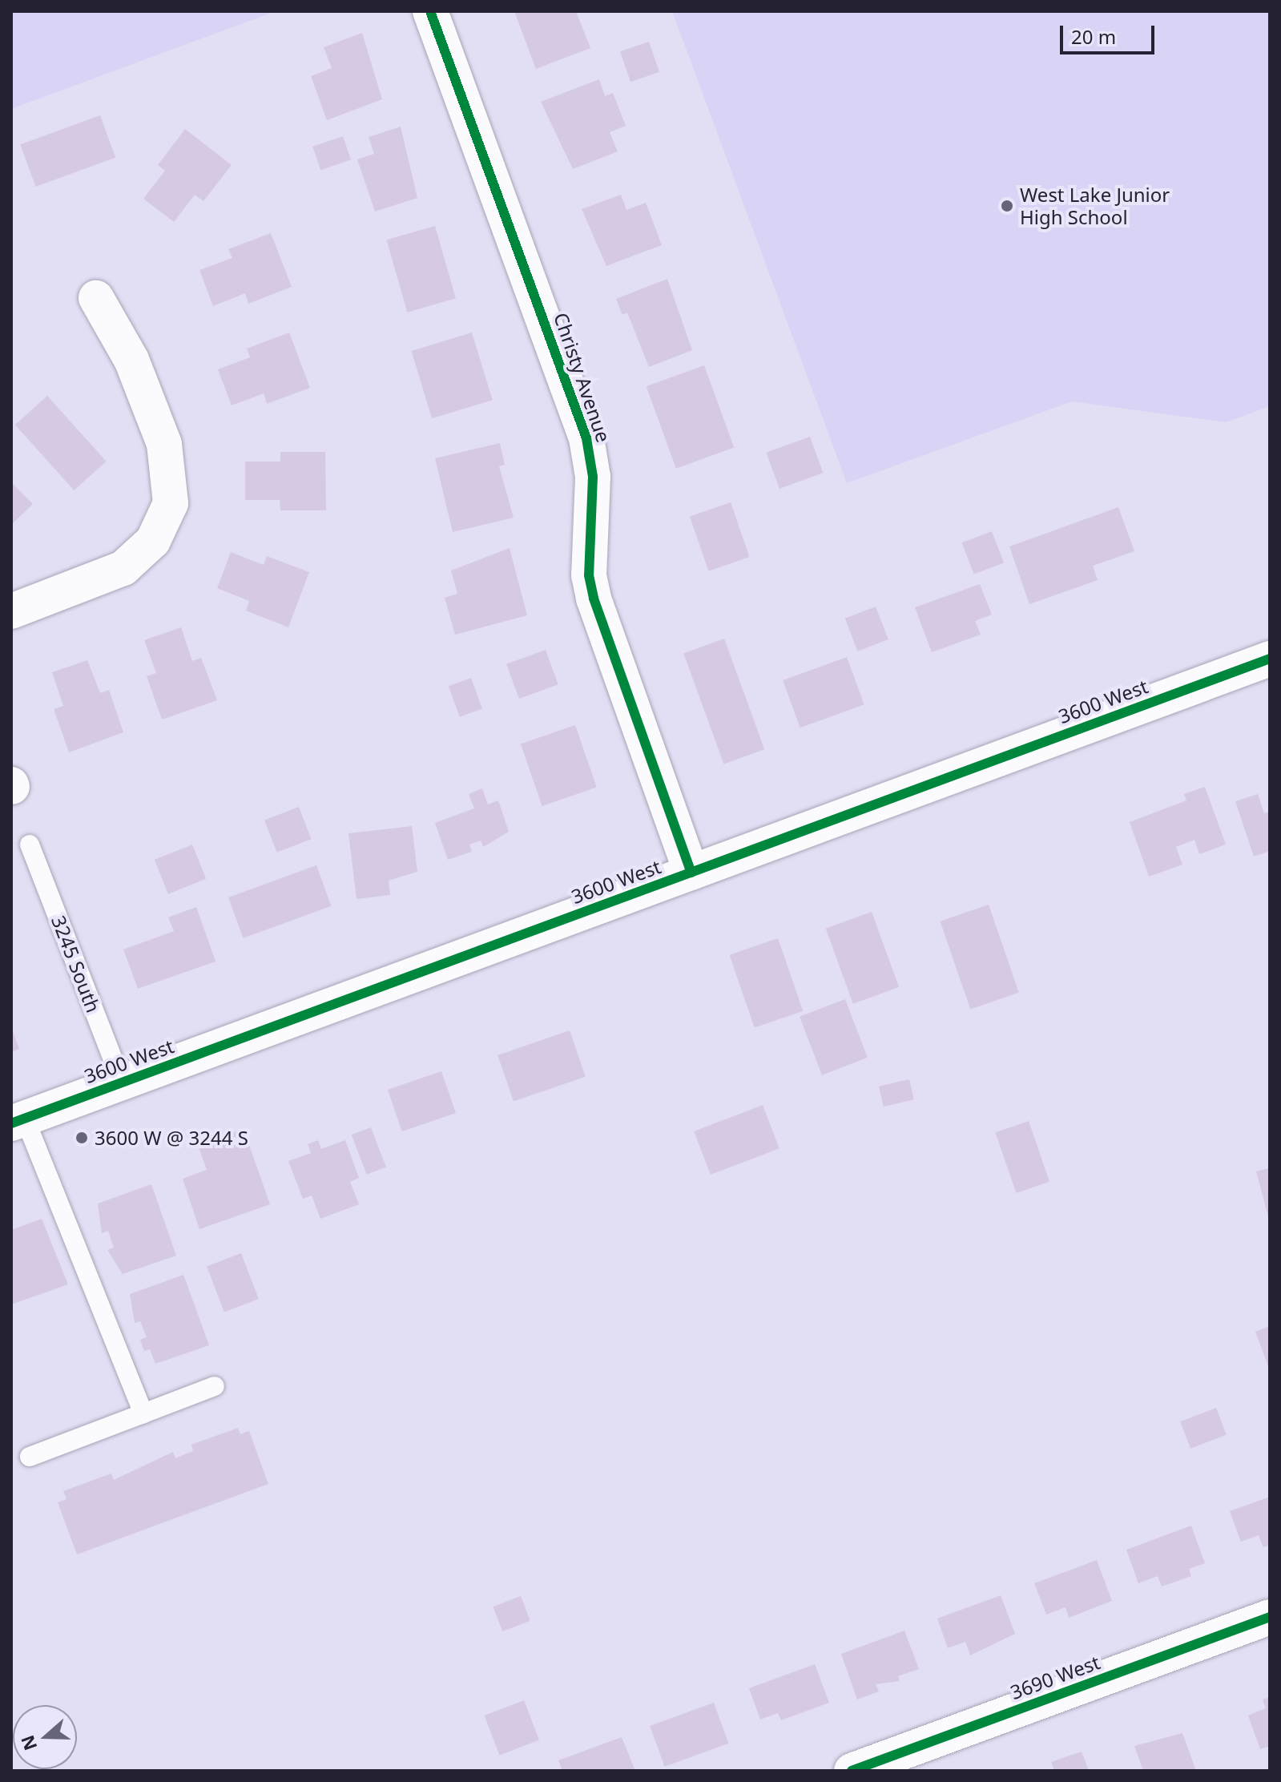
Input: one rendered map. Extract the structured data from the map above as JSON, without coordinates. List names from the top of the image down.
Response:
{
  "streets": {
    "street": ["Christy Avenue", "3600 West", "3690 West"],
    "lane": ["3245 South"]
  },
  "crossings": [
    ["Christy Avenue", "3600 West"],
    ["3600 West", "3245 South"]
  ],
  "places": ["West Lake Junior High School", "3600 W @ 3244 S"],
  "scale_bar": "20 m",
  "north": "left"
}
